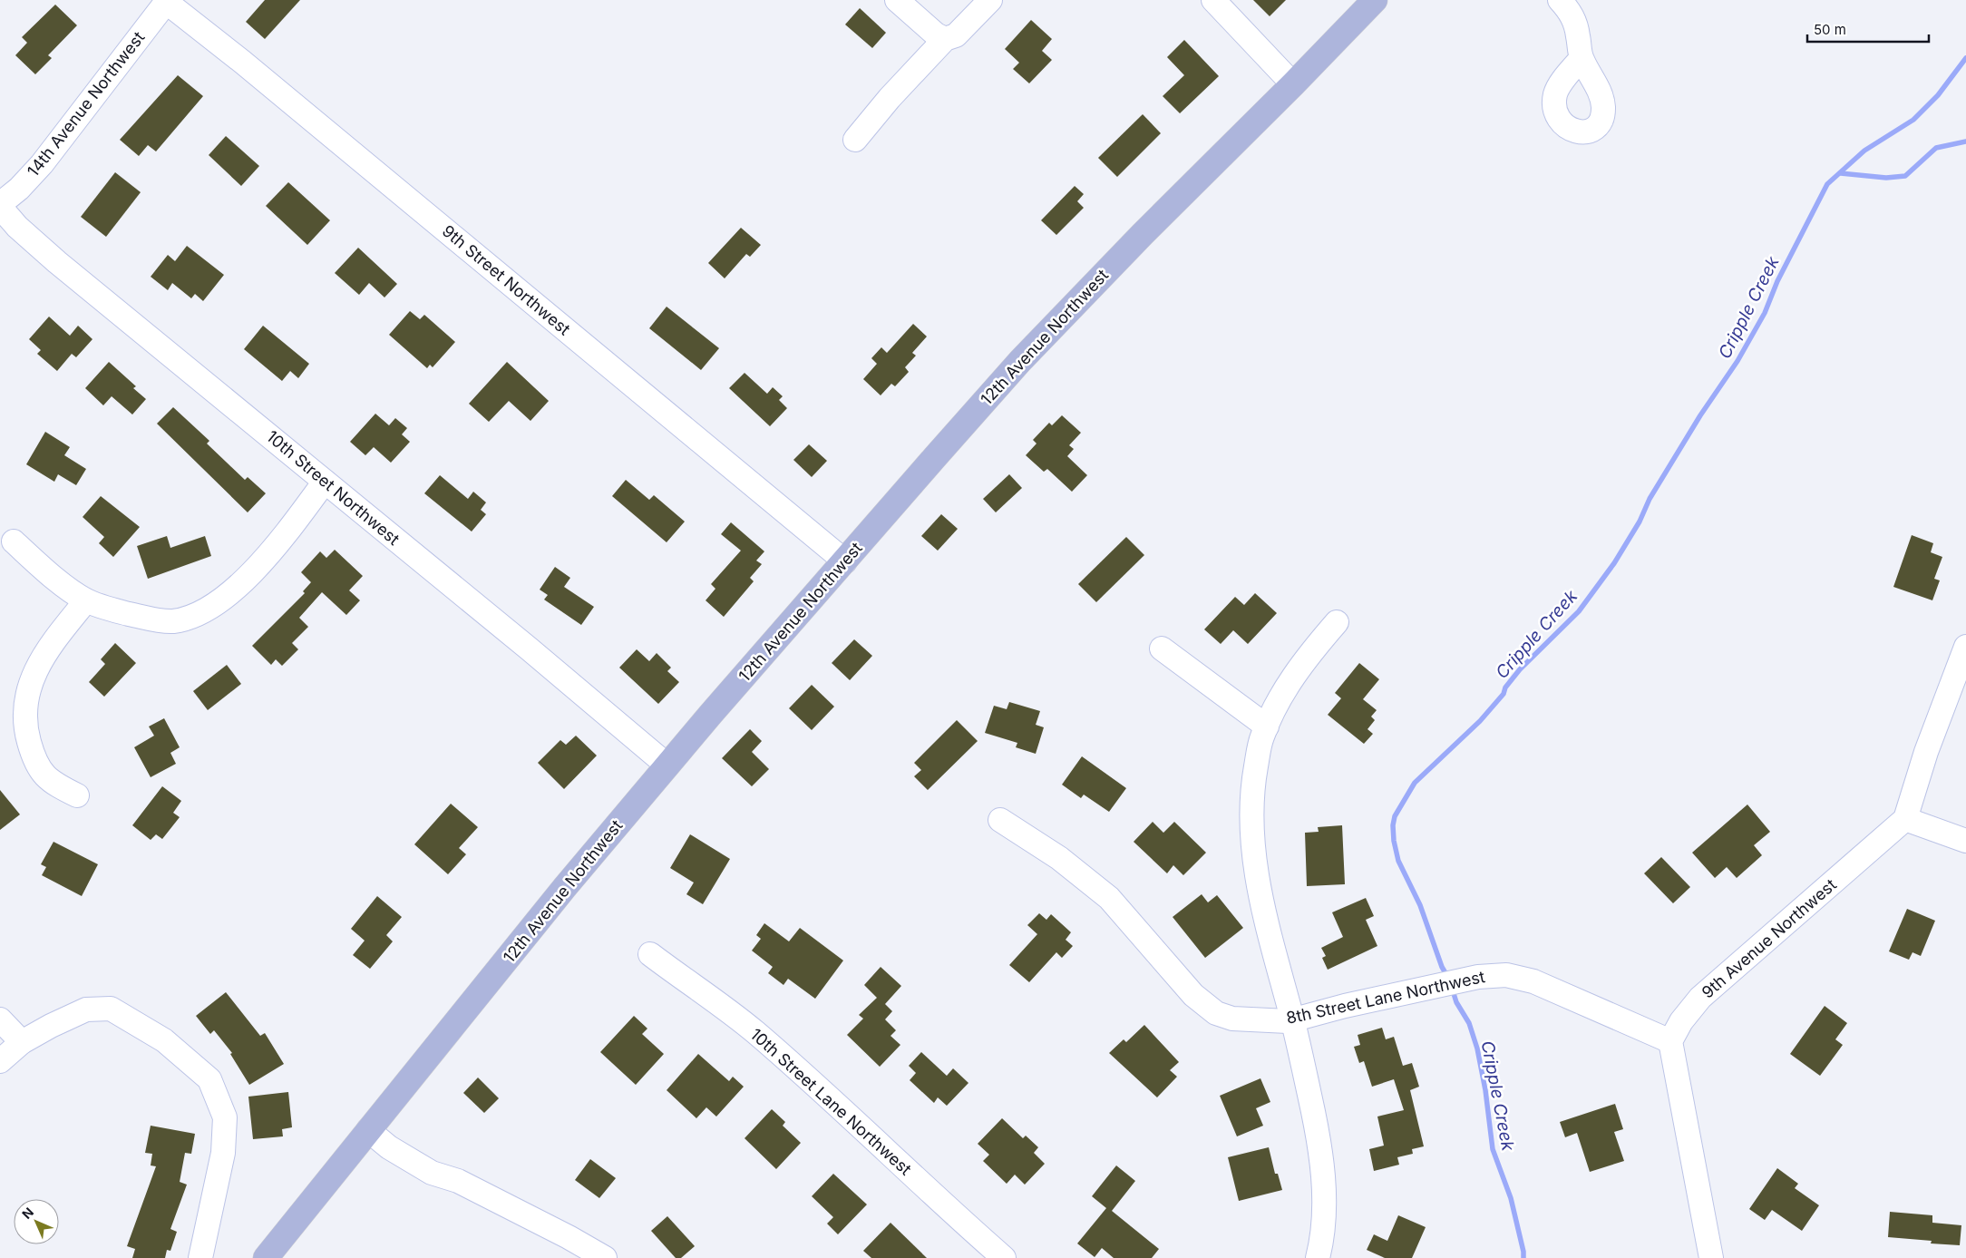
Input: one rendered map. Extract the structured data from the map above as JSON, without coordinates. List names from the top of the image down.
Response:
{
  "streets": {
    "main road": ["12th Avenue Northwest"],
    "street": [
      "14th Avenue Northwest",
      "9th Street Northwest",
      "10th Street Northwest",
      "9th Avenue Northwest",
      "8th Street Lane Northwest",
      "10th Street Lane Northwest"
    ]
  },
  "crossings": [
    ["14th Avenue Northwest", "9th Street Northwest"],
    ["9th Street Northwest", "12th Avenue Northwest"],
    ["12th Avenue Northwest", "10th Street Northwest"],
    ["9th Avenue Northwest", "8th Street Lane Northwest"]
  ],
  "water": ["Cripple Creek"],
  "scale_bar": "50 m",
  "north": "top left"
}
